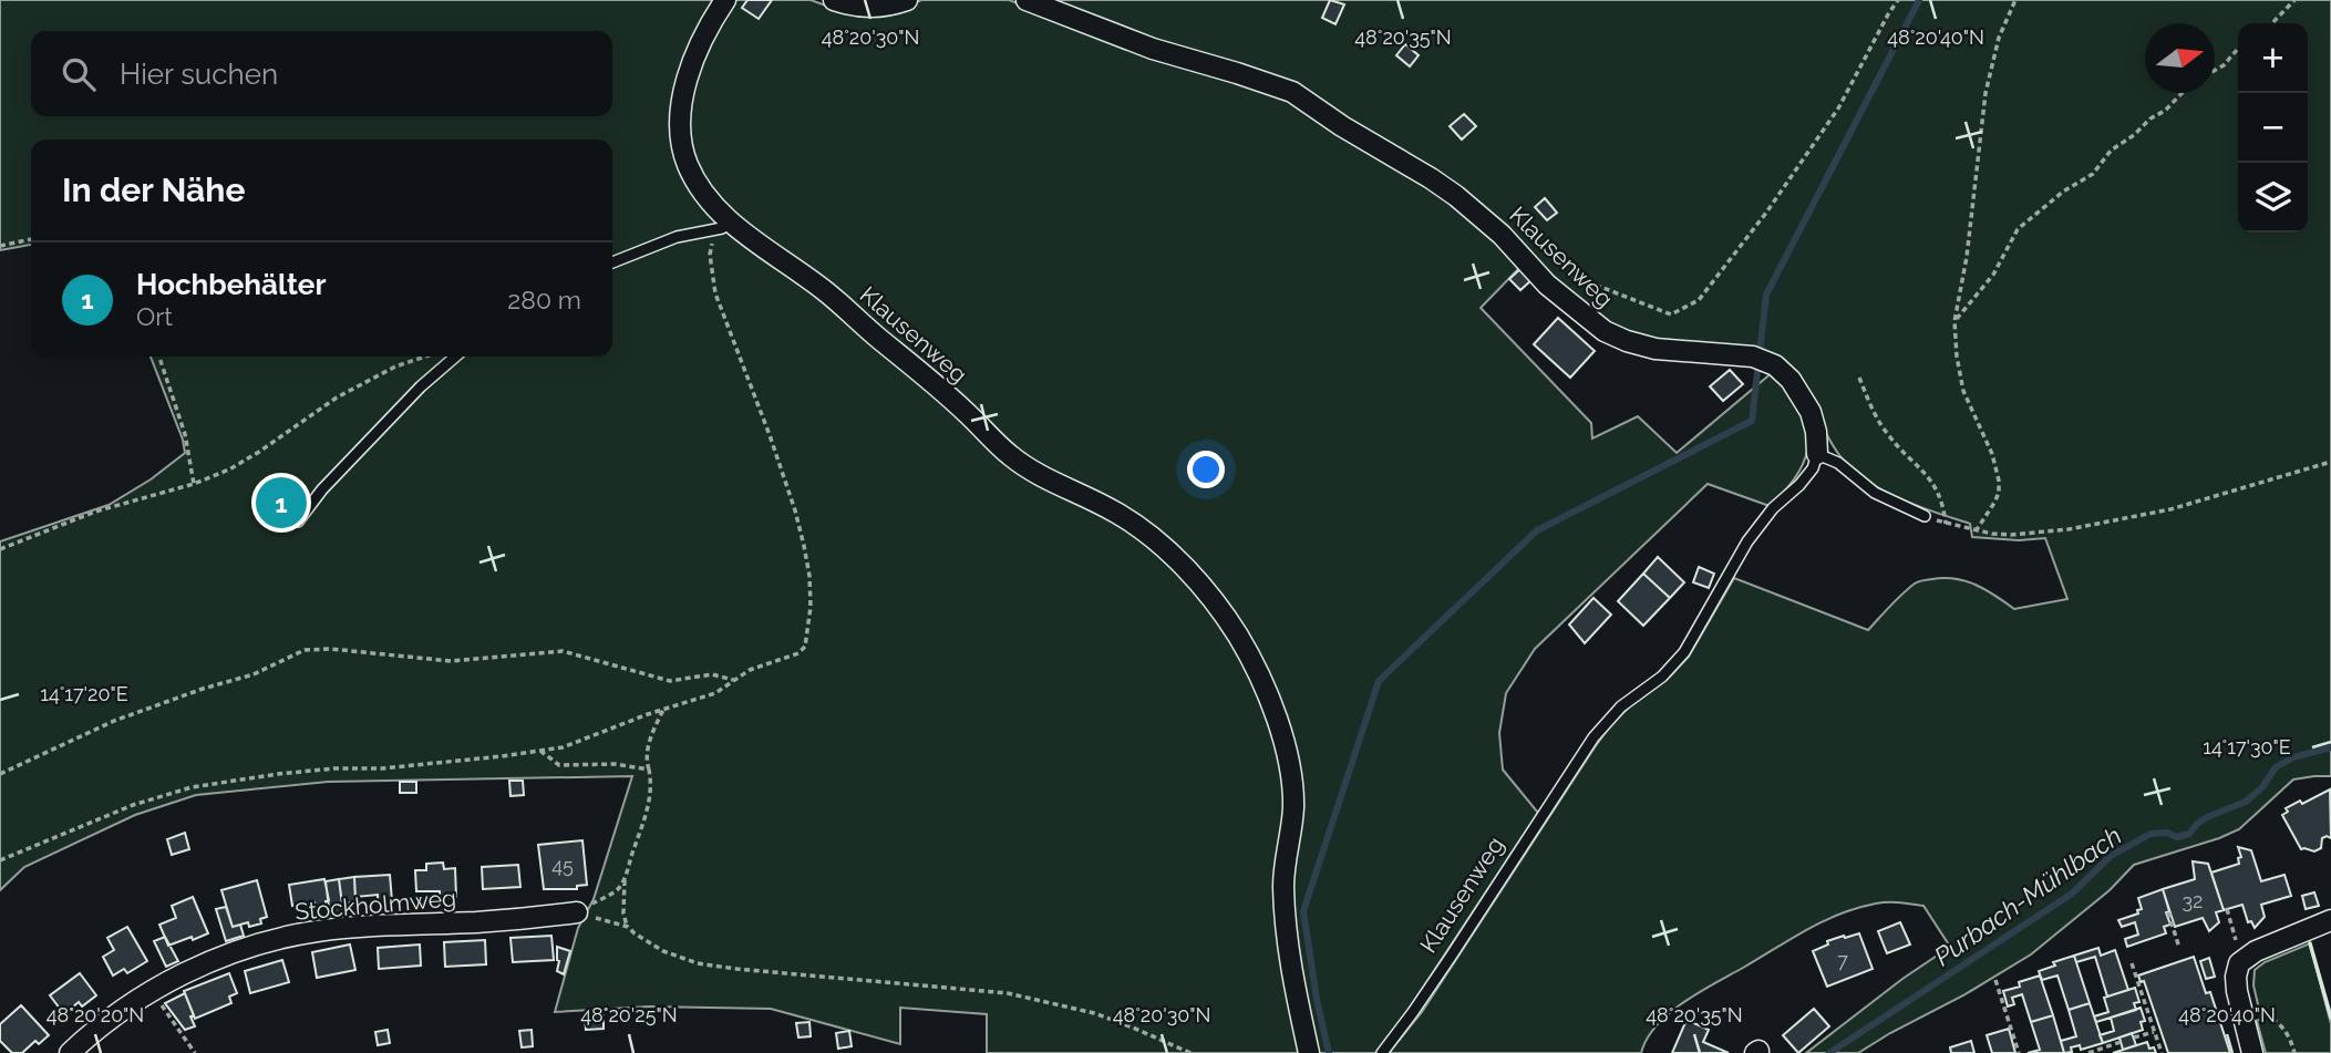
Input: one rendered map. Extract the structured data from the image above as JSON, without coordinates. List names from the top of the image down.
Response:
{
  "streets": {
    "street": ["Klausenweg", "Stockholmweg"]
  },
  "water": ["Purbach-Mühlbach"],
  "house_numbers": ["45", "32", "7"],
  "north": "right",
  "page": {
    "map_buttons": ["+", "−"],
    "search": "Hier suchen",
    "heading": "In der Nähe",
    "list": [
      {
        "mark": "1",
        "name": "Hochbehälter",
        "note": "Ort",
        "value": "280 m"
      }
    ],
    "pins": "1"
  },
  "coordinates": [
    "48°20'30\"N",
    "48°20'35\"N",
    "48°20'40\"N",
    "14°17'20\"E",
    "14°17'30\"E",
    "48°20'20\"N",
    "48°20'25\"N"
  ]
}
